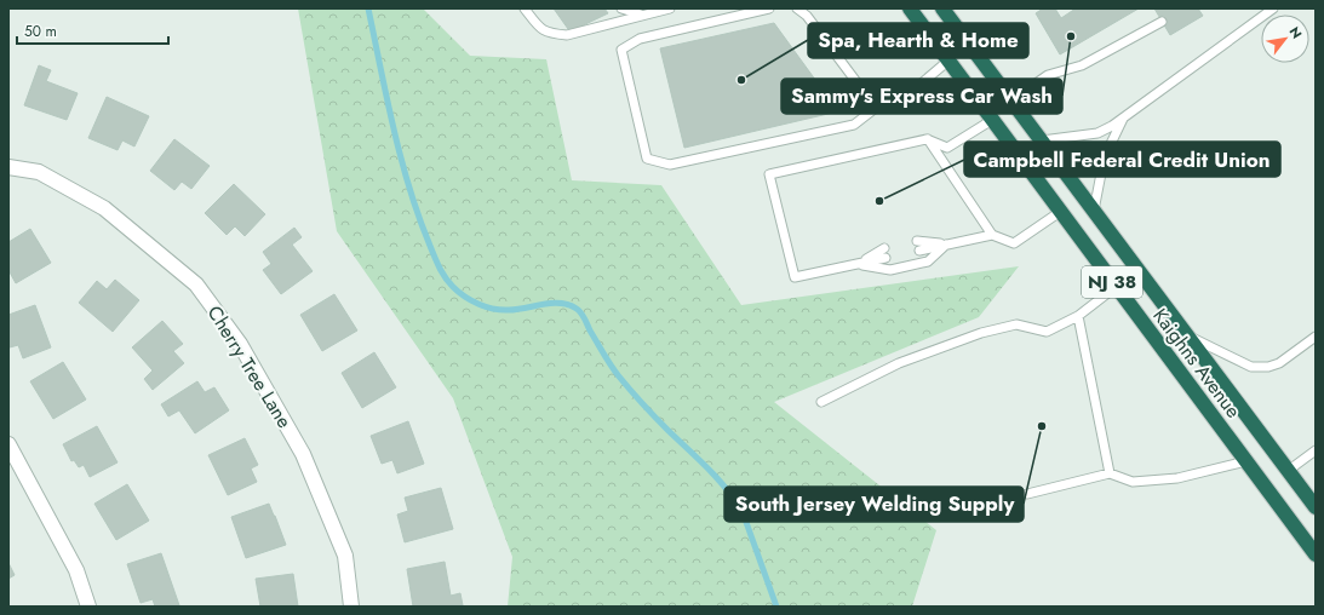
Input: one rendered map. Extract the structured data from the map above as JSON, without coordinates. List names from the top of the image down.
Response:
{
  "streets": {
    "highway": ["NJ 38", "Kaighns Avenue"],
    "street": ["Cherry Tree Lane"]
  },
  "places": [
    "Sammy's Express Car Wash",
    "Spa, Hearth & Home",
    "Campbell Federal Credit Union",
    "South Jersey Welding Supply"
  ],
  "scale_bar": "50 m",
  "north": "top right"
}
